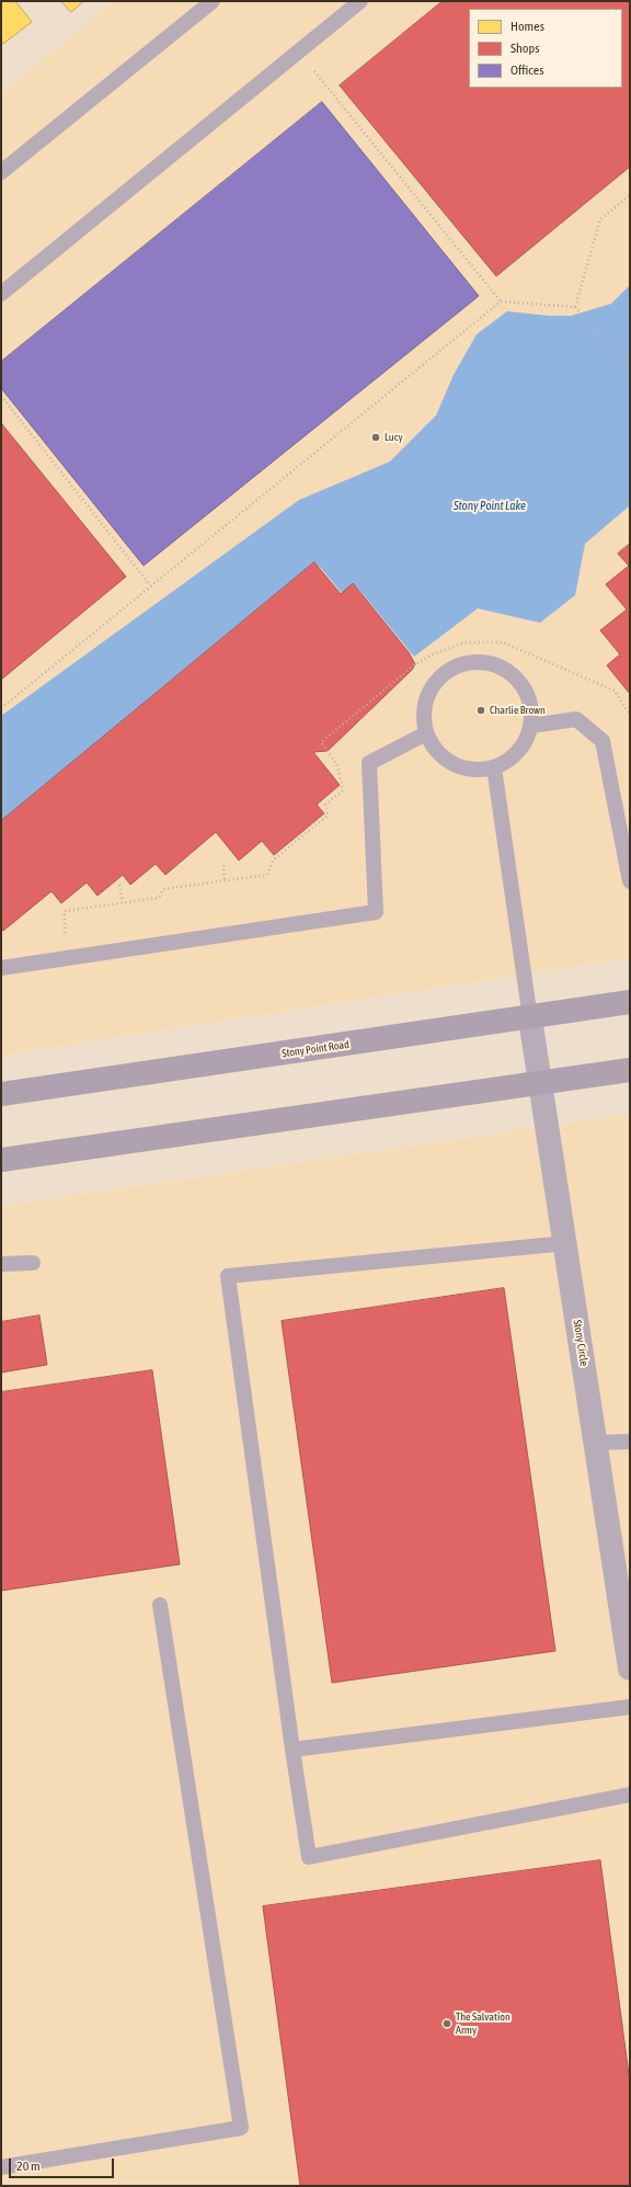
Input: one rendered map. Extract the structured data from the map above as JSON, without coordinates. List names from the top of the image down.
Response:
{
  "streets": {
    "main road": ["Stony Point Road"],
    "street": ["Stony Circle"]
  },
  "crossings": [
    ["Stony Point Road", "Stony Circle"]
  ],
  "water": ["Stony Point Lake"],
  "places": ["Lucy", "Charlie Brown", "The Salvation Army"],
  "legend": ["Homes", "Shops", "Offices"],
  "scale_bar": "20 m"
}
